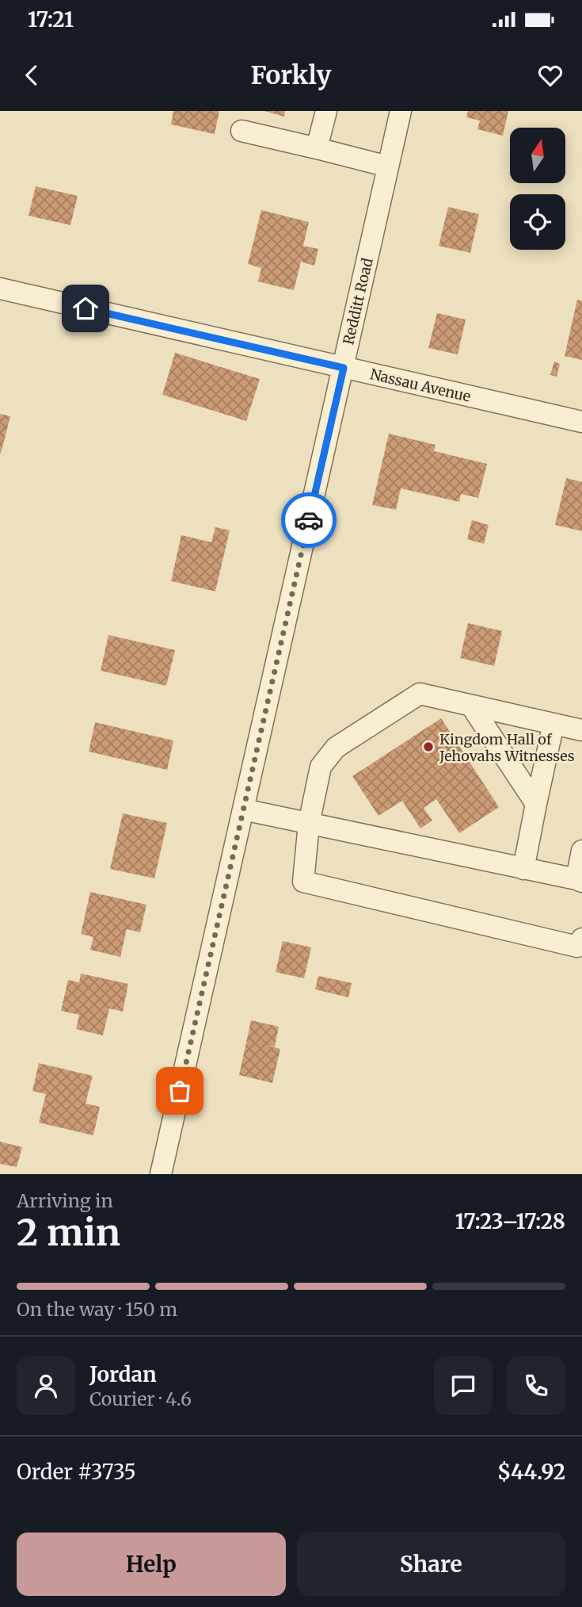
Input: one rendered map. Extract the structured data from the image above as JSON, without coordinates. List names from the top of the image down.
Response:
{
  "streets": {
    "street": ["Redditt Road", "Nassau Avenue"]
  },
  "crossings": [
    ["Redditt Road", "Nassau Avenue"]
  ],
  "places": ["Kingdom Hall of Jehovahs Witnesses"],
  "north": "top",
  "page": {
    "status": "17:21",
    "header": "Forkly",
    "heading": ["2 min", "Arriving in", "17:23–17:28"],
    "panel": [
      "Jordan",
      "Courier · 4.6",
      "Order #3735",
      "$44.92"
    ],
    "bar": "On the way · 150 m",
    "buttons": ["Help", "Share"]
  }
}
